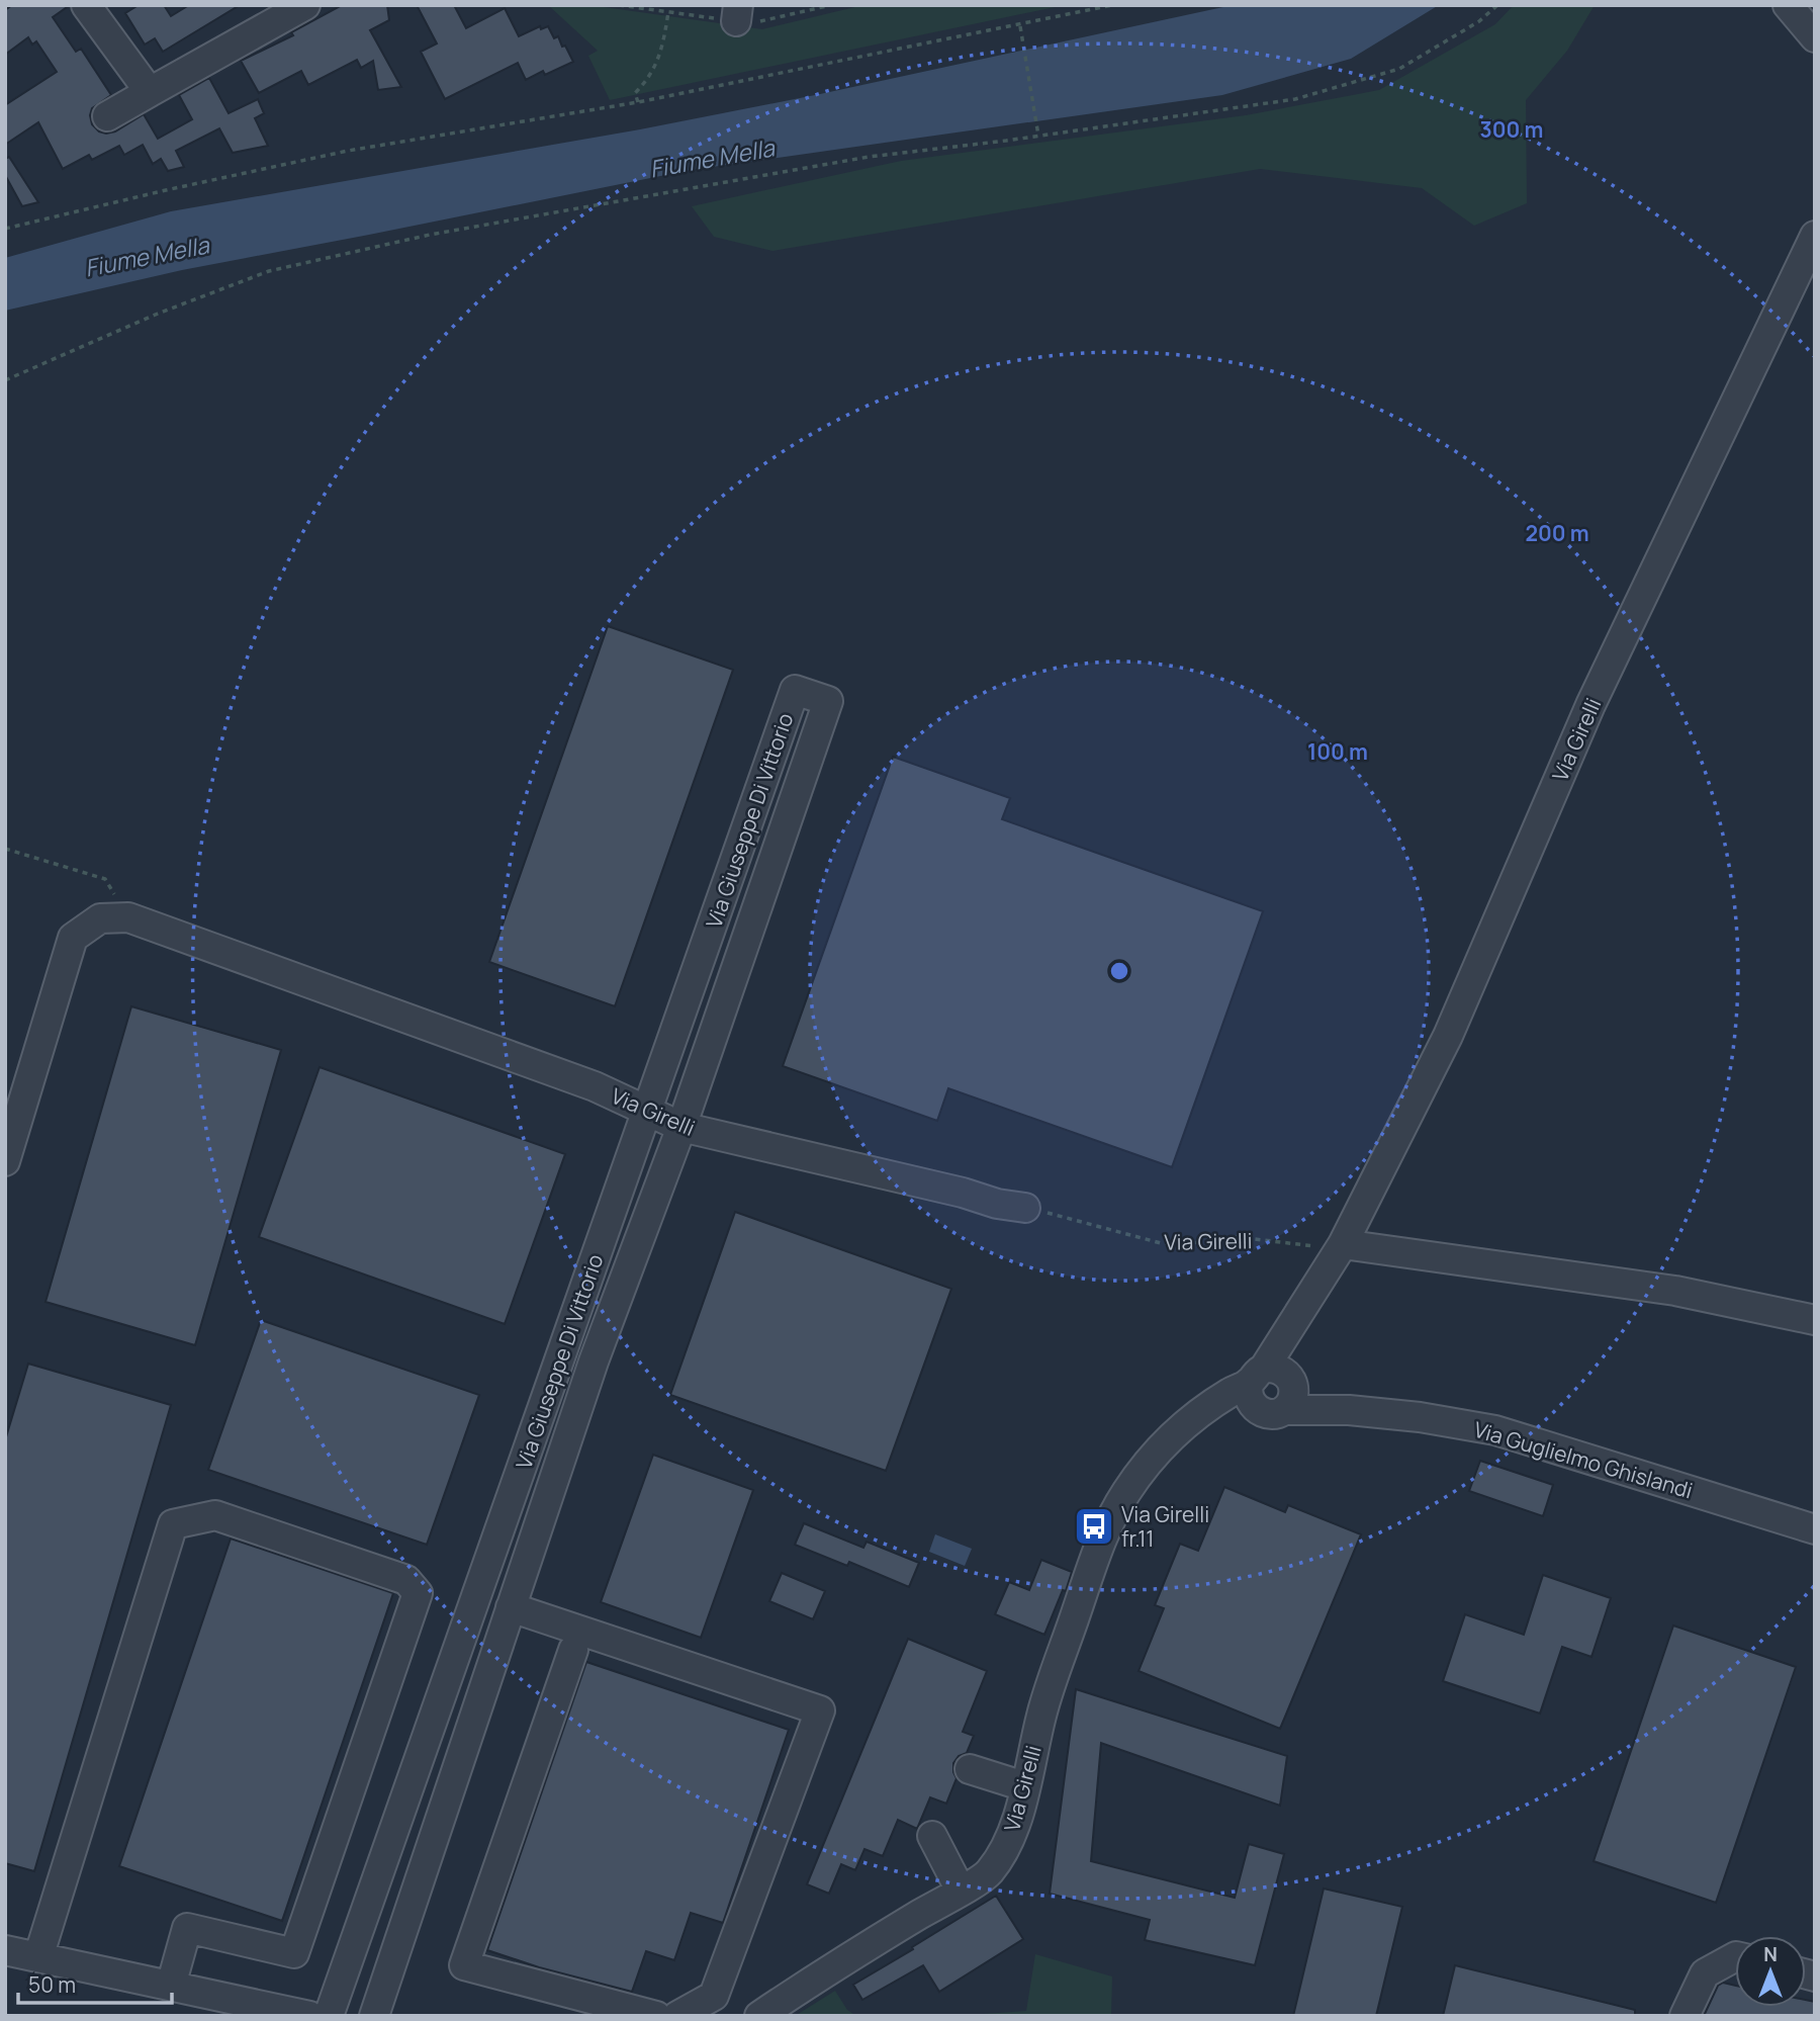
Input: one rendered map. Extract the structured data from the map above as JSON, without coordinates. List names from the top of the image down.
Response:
{
  "streets": {
    "street": ["Via Girelli", "Via Giuseppe Di Vittorio", "Via Guglielmo Ghislandi"]
  },
  "crossings": [
    ["Via Girelli", "Via Giuseppe Di Vittorio"]
  ],
  "water": ["Fiume Mella"],
  "places": {
    "bus stop": ["Via Girelli fr.11"]
  },
  "scale_bar": "50 m",
  "north": "top",
  "rings": ["300 m", "200 m", "100 m"]
}
